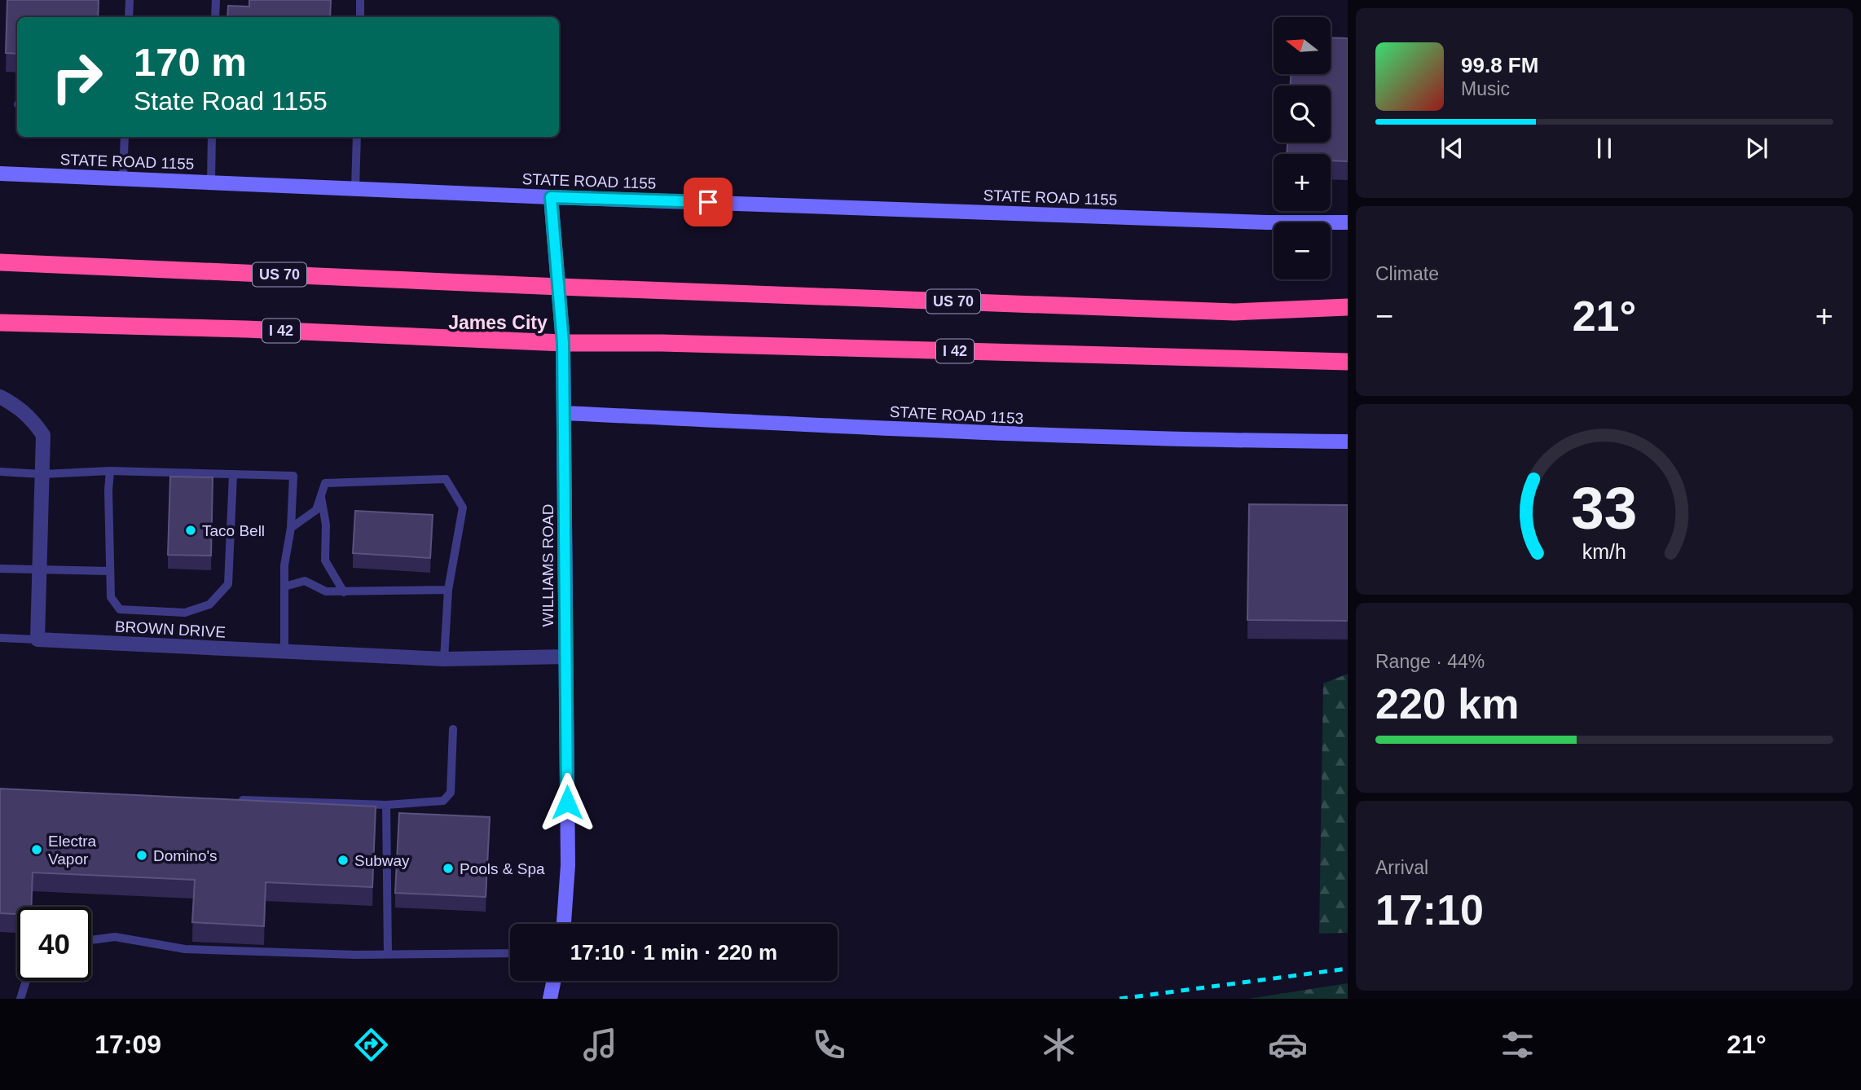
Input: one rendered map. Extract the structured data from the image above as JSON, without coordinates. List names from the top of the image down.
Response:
{
  "streets": {
    "highway": ["US 70", "I 42"],
    "street": [
      "STATE ROAD 1155",
      "STATE ROAD 1153",
      "WILLIAMS ROAD",
      "BROWN DRIVE"
    ]
  },
  "crossings": [
    ["STATE ROAD 1155", "WILLIAMS ROAD"],
    ["US 70", "WILLIAMS ROAD"],
    ["I 42", "WILLIAMS ROAD"],
    ["STATE ROAD 1153", "WILLIAMS ROAD"],
    ["WILLIAMS ROAD", "BROWN DRIVE"]
  ],
  "districts": ["James City"],
  "places": [
    "Taco Bell",
    "Electra Vapor",
    "Domino's",
    "Subway",
    "Pools & Spa"
  ],
  "north": "left",
  "page": {
    "map_buttons": ["+", "−"],
    "turn": ["170 m", "State Road 1155"],
    "song": ["99.8 FM", "Music"],
    "tile": [
      "Climate",
      ["Range · 44%", "220 km"],
      ["Arrival", "17:10"]
    ],
    "heat": ["−", "21°", "+"],
    "limit": "40",
    "trip": "17:10 · 1 min · 220 m",
    "tabs": ["17:09", "21°"],
    "gauge": ["33", "km/h"]
  }
}
